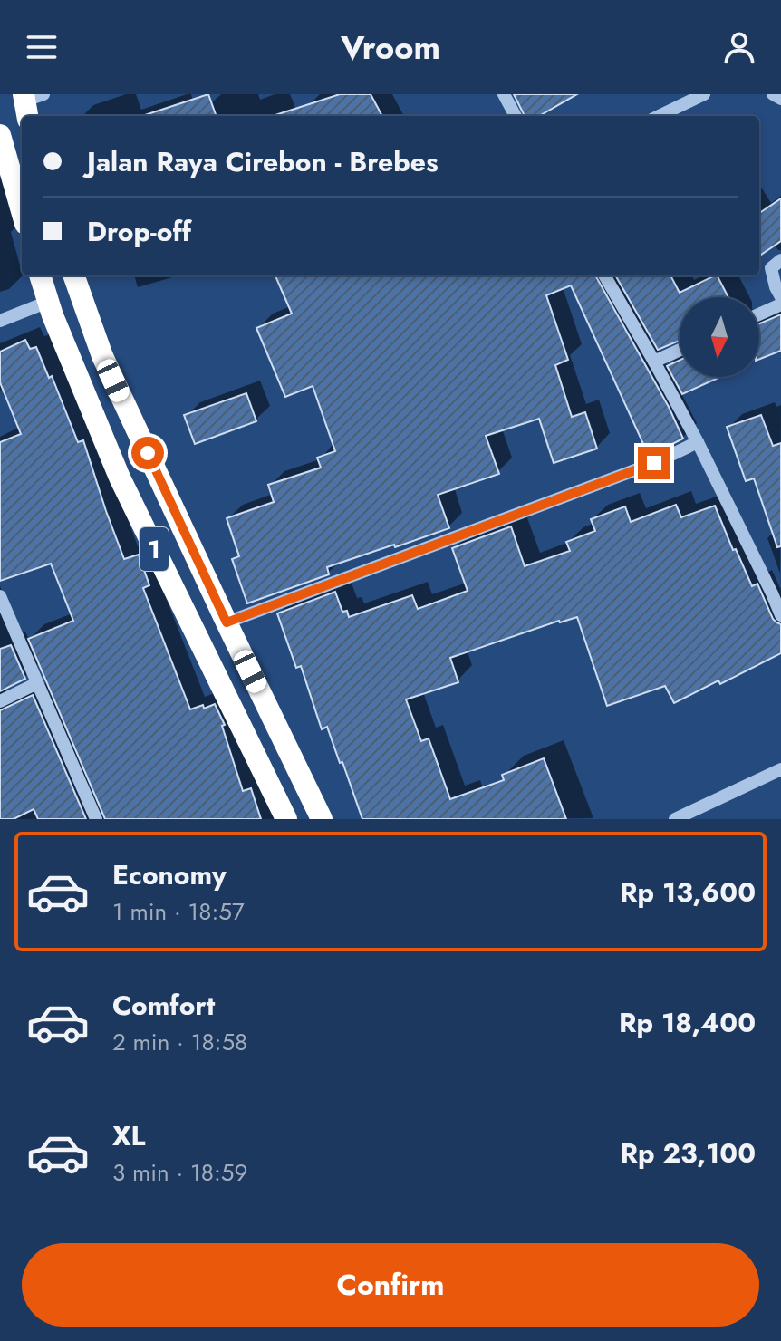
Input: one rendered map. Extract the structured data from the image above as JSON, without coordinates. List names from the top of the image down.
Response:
{
  "streets": {
    "highway": ["1"]
  },
  "north": "bottom",
  "page": {
    "header": "Vroom",
    "banner": ["Jalan Raya Cirebon - Brebes", "Drop-off"],
    "list": [
      {
        "name": "Economy",
        "note": "1 min · 18:57",
        "value": "Rp 13,600"
      },
      {
        "name": "Comfort",
        "note": "2 min · 18:58",
        "value": "Rp 18,400"
      },
      {
        "name": "XL",
        "note": "3 min · 18:59",
        "value": "Rp 23,100"
      }
    ],
    "buttons": "Confirm"
  }
}
